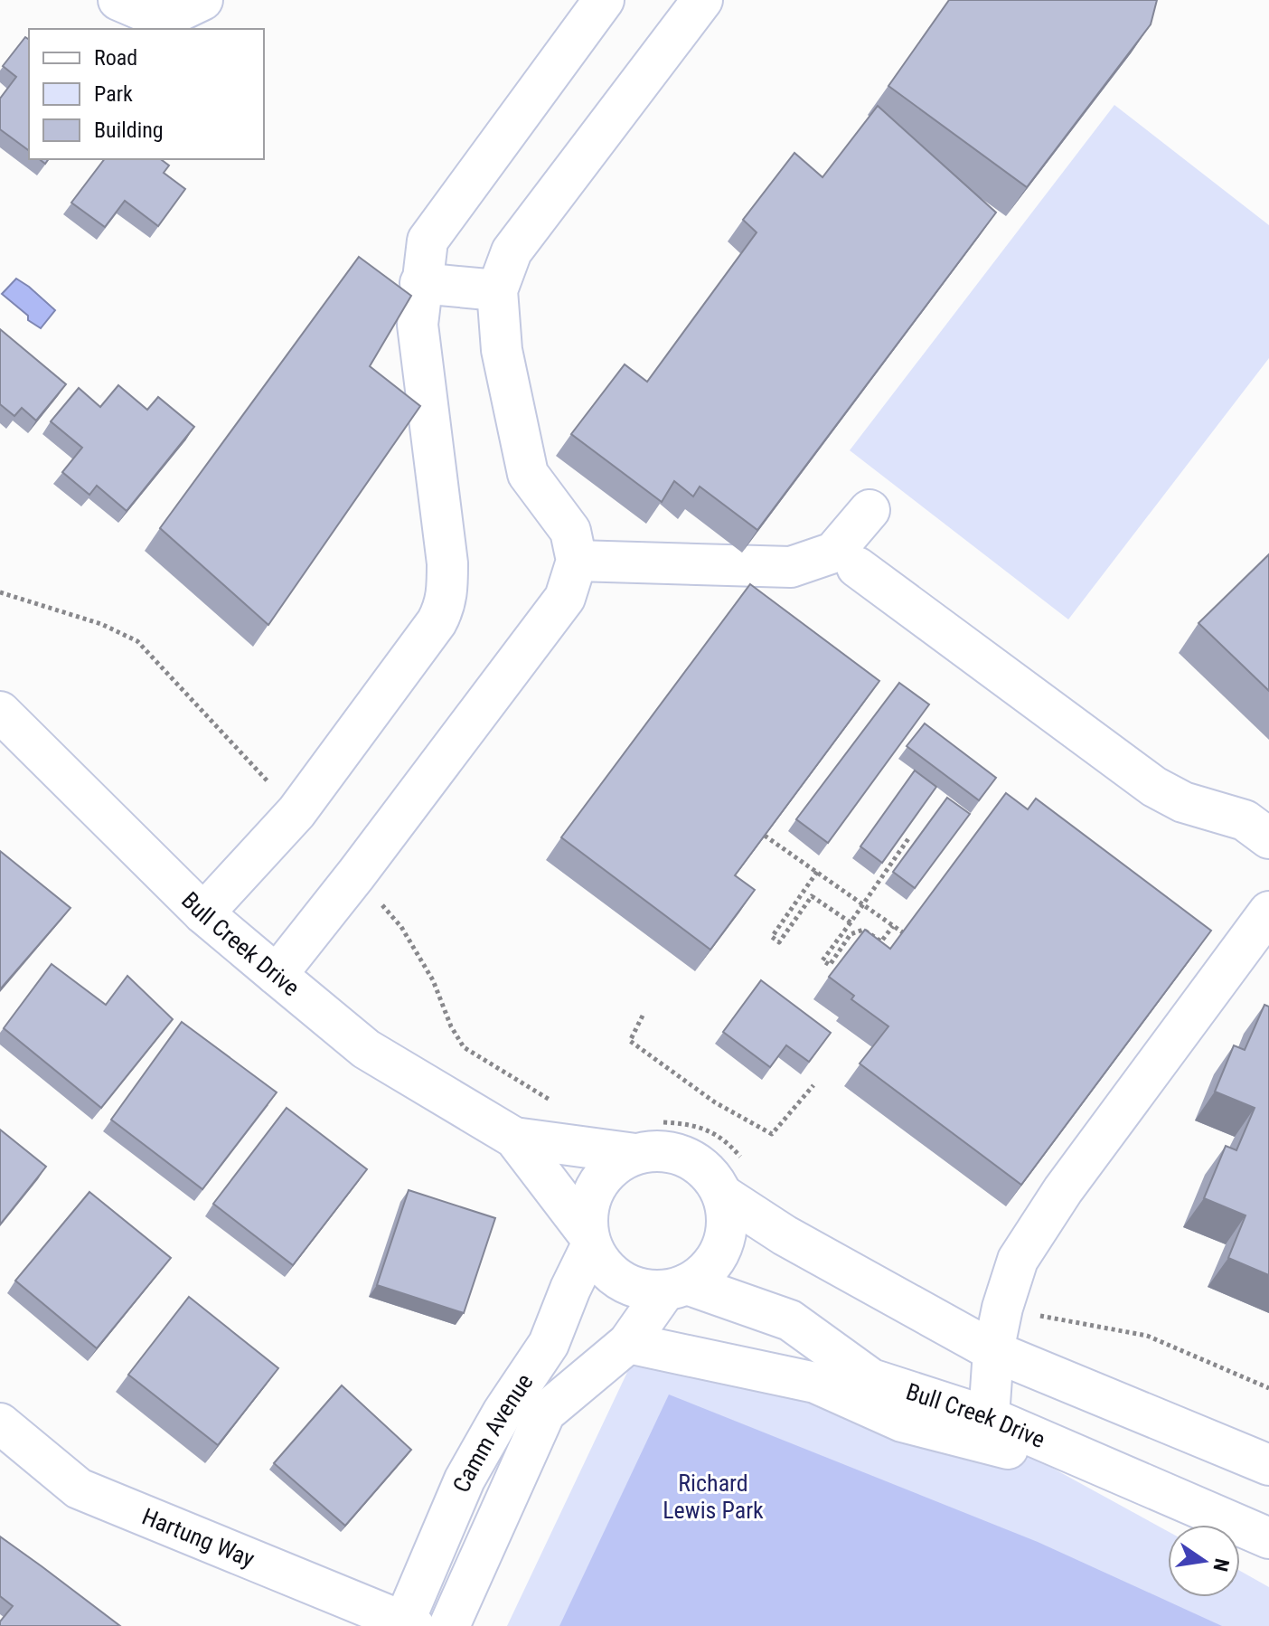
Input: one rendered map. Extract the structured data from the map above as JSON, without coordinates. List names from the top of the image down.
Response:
{
  "streets": {
    "main road": ["Bull Creek Drive", "Camm Avenue", "Hartung Way"]
  },
  "crossings": [
    ["Bull Creek Drive", "Camm Avenue"],
    ["Camm Avenue", "Hartung Way"]
  ],
  "parks": ["Richard Lewis Park"],
  "legend": ["Road", "Park", "Building"],
  "north": "right"
}
